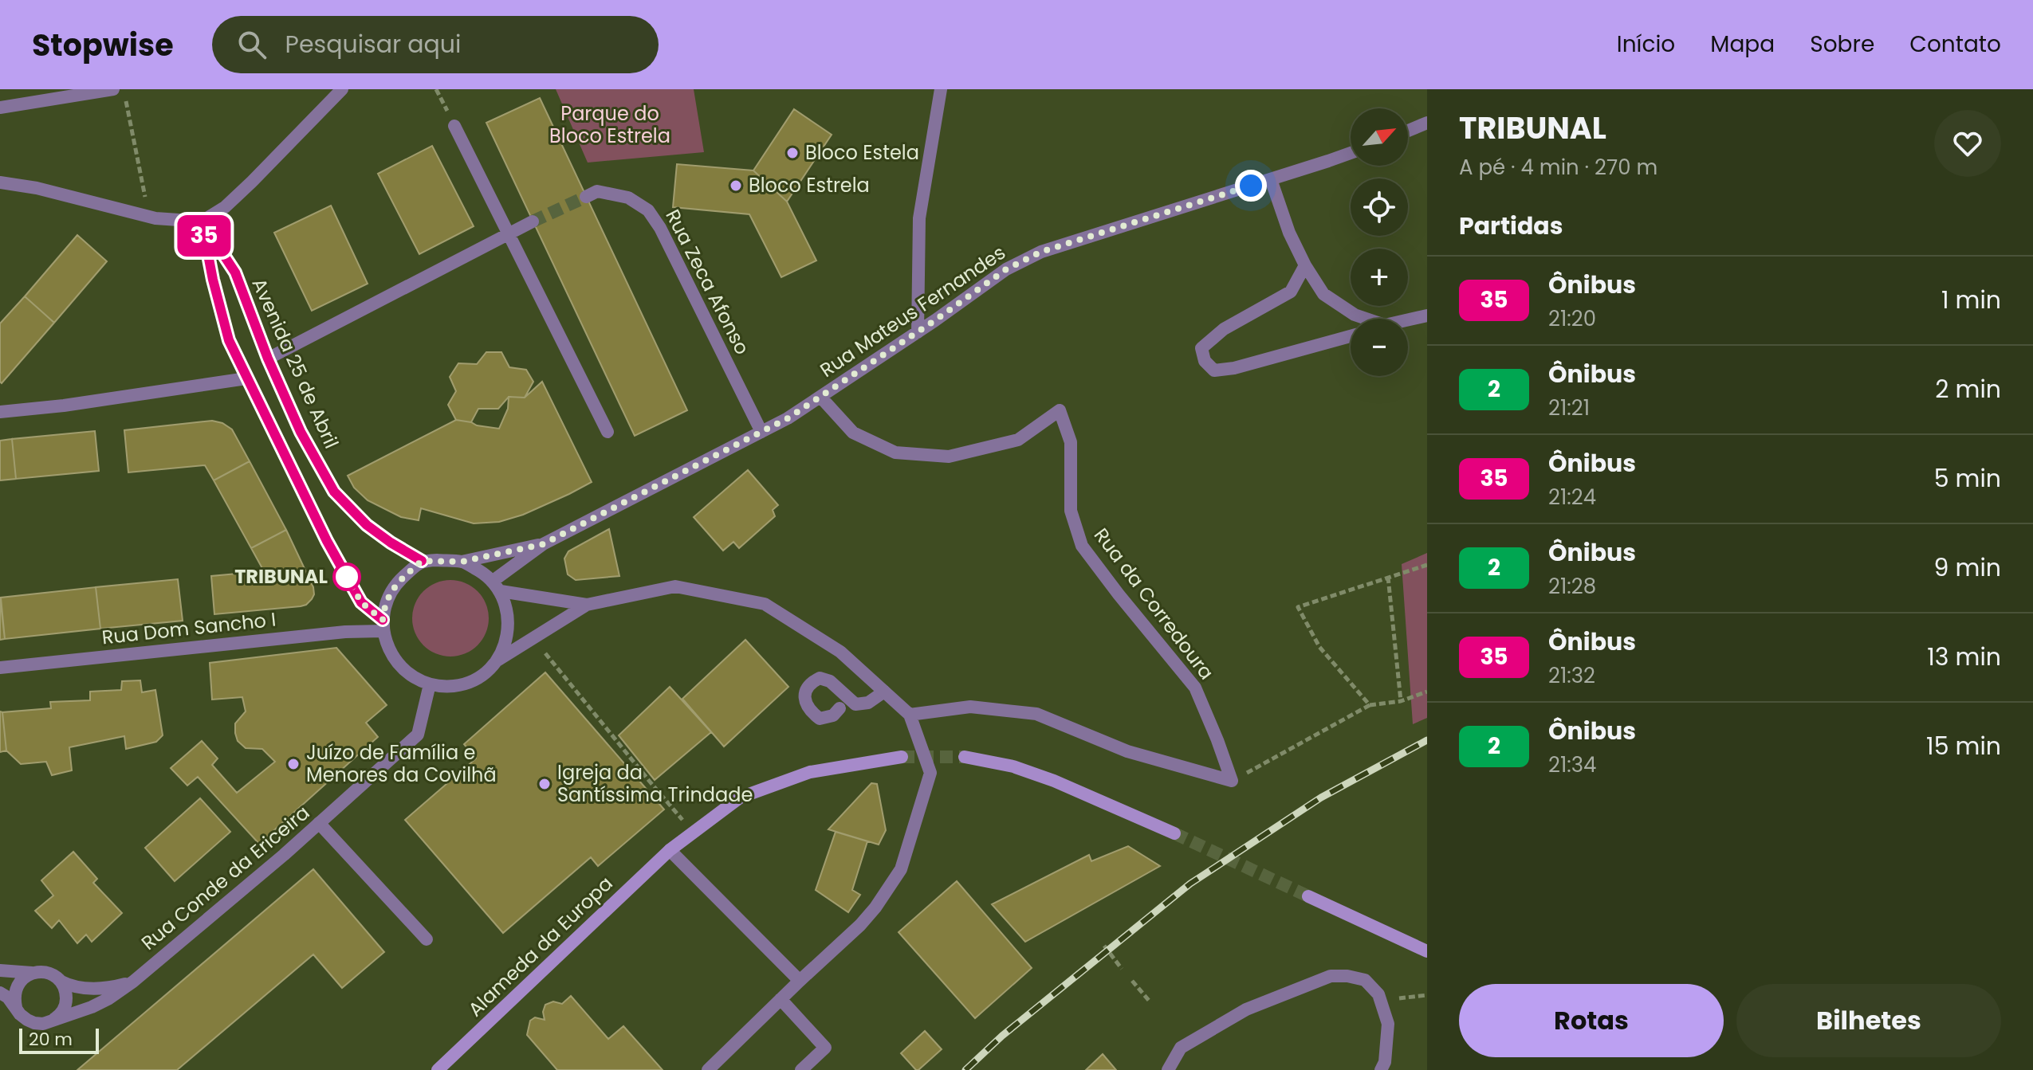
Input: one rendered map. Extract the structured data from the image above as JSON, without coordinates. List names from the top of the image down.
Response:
{
  "streets": {
    "main road": ["Alameda da Europa"],
    "street": [
      "Rua Zeca Afonso",
      "Rua Mateus Fernandes",
      "Avenida 25 de Abril",
      "Rua da Corredoura",
      "Rua Dom Sancho I",
      "Rua Conde da Ericeira"
    ]
  },
  "crossings": [
    ["Rua Zeca Afonso", "Rua Mateus Fernandes"],
    ["Rua Mateus Fernandes", "Avenida 25 de Abril"],
    ["Rua Mateus Fernandes", "Rua da Corredoura"],
    ["Rua Mateus Fernandes", "Rua Dom Sancho I"],
    ["Rua Mateus Fernandes", "Rua Conde da Ericeira"],
    ["Avenida 25 de Abril", "Rua Dom Sancho I"],
    ["Avenida 25 de Abril", "Rua Conde da Ericeira"],
    ["Rua Dom Sancho I", "Rua Conde da Ericeira"]
  ],
  "parks": ["Parque do Bloco Estrela"],
  "places": [
    "Bloco Estela",
    "Bloco Estrela",
    "TRIBUNAL",
    "Juízo de Família e Menores da Covilhã",
    "Igreja da Santíssima Trindade"
  ],
  "lines": ["bus line 35"],
  "scale_bar": "20 m",
  "north": "top right",
  "page": {
    "header": "Stopwise",
    "search": "Pesquisar aqui",
    "nav": [
      "Início",
      "Mapa",
      "Sobre",
      "Contato"
    ],
    "on_map": "35",
    "heading": [
      ["TRIBUNAL", "A pé · 4 min · 270 m"],
      "Partidas"
    ],
    "map_buttons": ["+", "−"],
    "list": [
      {
        "mark": "35",
        "name": "Ônibus",
        "note": "21:20",
        "value": "1 min"
      },
      {
        "mark": "2",
        "name": "Ônibus",
        "note": "21:21",
        "value": "2 min"
      },
      {
        "mark": "35",
        "name": "Ônibus",
        "note": "21:24",
        "value": "5 min"
      },
      {
        "mark": "2",
        "name": "Ônibus",
        "note": "21:28",
        "value": "9 min"
      },
      {
        "mark": "35",
        "name": "Ônibus",
        "note": "21:32",
        "value": "13 min"
      },
      {
        "mark": "2",
        "name": "Ônibus",
        "note": "21:34",
        "value": "15 min"
      }
    ],
    "buttons": ["Rotas", "Bilhetes"],
    "scale": "20 m"
  }
}
